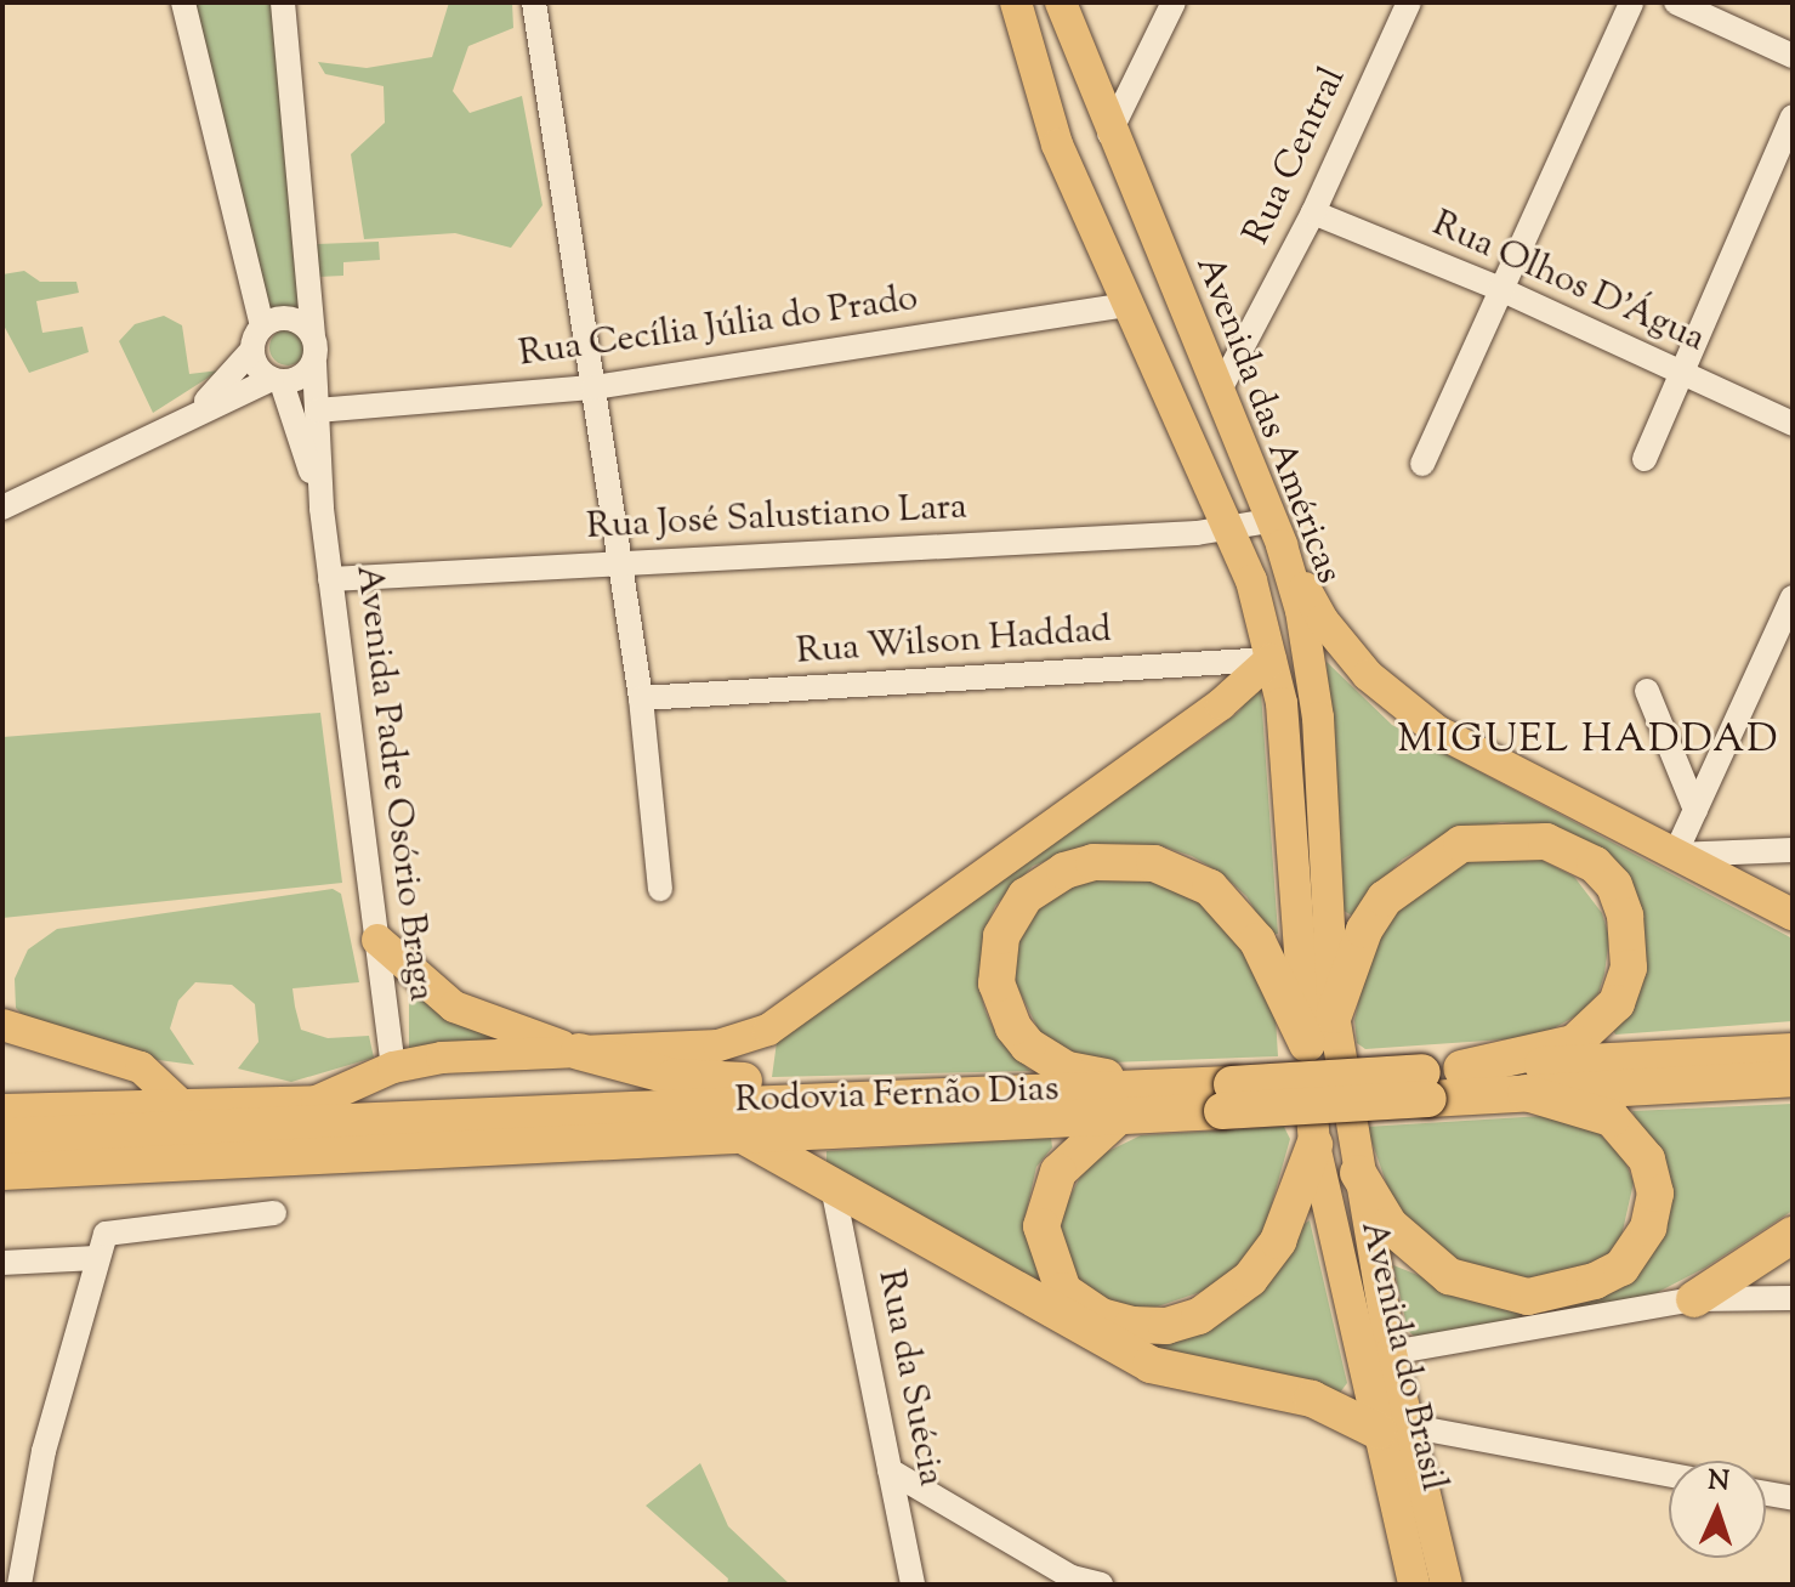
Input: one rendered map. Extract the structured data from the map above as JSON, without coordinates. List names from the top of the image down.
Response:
{
  "streets": {
    "highway": ["Rodovia Fernão Dias"],
    "main road": ["Avenida das Américas", "Avenida do Brasil"],
    "street": [
      "Rua Central",
      "Rua Olhos D'Água",
      "Rua Cecília Júlia do Prado",
      "Rua José Salustiano Lara",
      "Rua Wilson Haddad",
      "Avenida Padre Osório Braga",
      "Rua da Suécia"
    ]
  },
  "crossings": [
    ["Rua Central", "Rua Olhos D'Água"],
    ["Rua Central", "Avenida das Américas"],
    ["Rua Cecília Júlia do Prado", "Avenida das Américas"],
    ["Rua Cecília Júlia do Prado", "Avenida Padre Osório Braga"],
    ["Avenida das Américas", "Rua José Salustiano Lara"],
    ["Avenida das Américas", "Rua Wilson Haddad"],
    ["Avenida das Américas", "Avenida do Brasil"],
    ["Rua José Salustiano Lara", "Avenida Padre Osório Braga"]
  ],
  "districts": ["MIGUEL HADDAD"],
  "north": "top"
}
